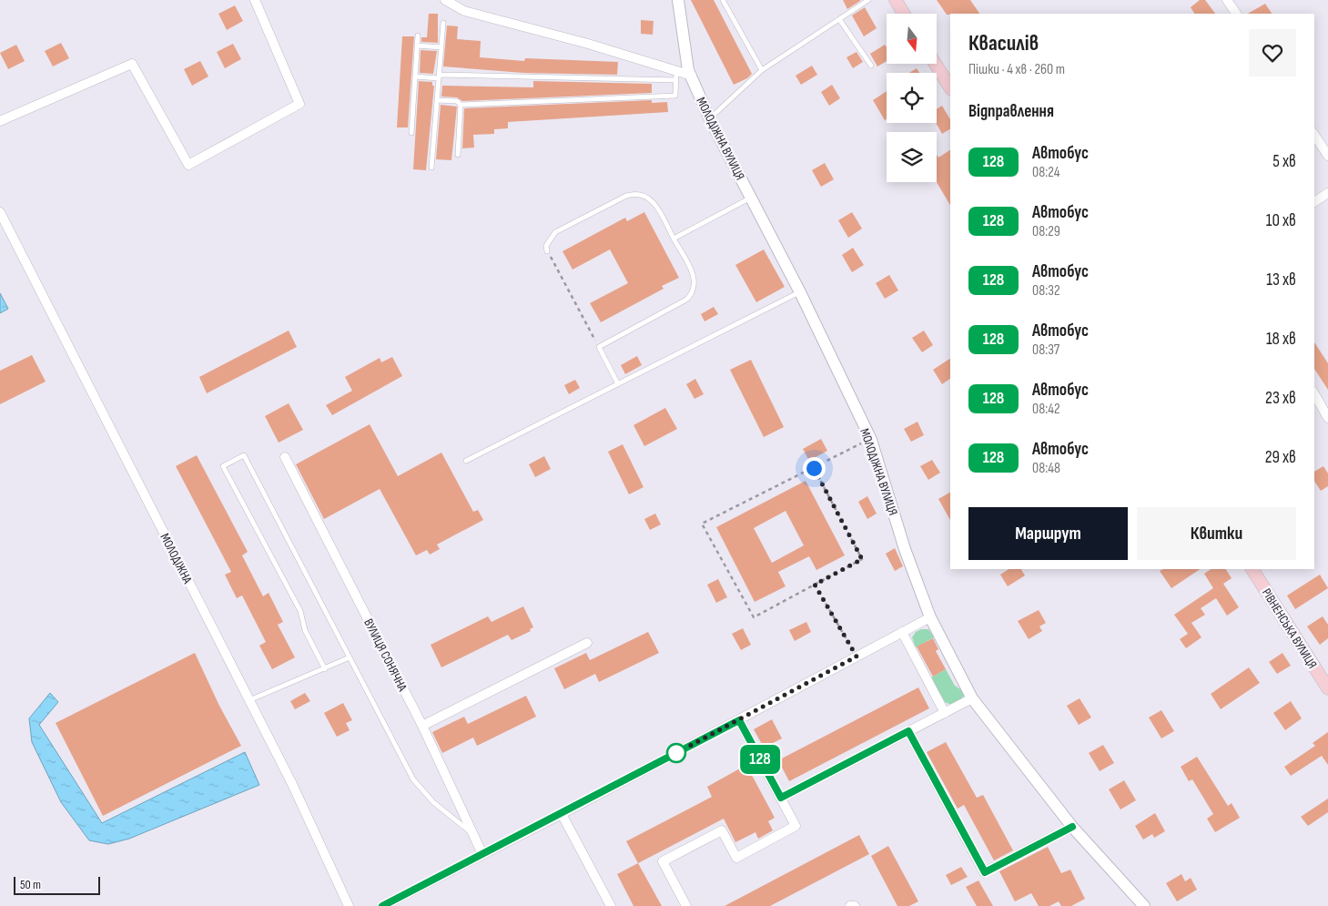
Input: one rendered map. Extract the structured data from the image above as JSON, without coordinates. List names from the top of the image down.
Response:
{
  "streets": {
    "main road": ["РІВНЕНСЬКА ВУЛИЦЯ"],
    "street": ["МОЛОДІЖНА ВУЛИЦЯ", "МОЛОДІЖНА", "ВУЛИЦЯ СОНЯЧНА"]
  },
  "lines": ["bus line 128"],
  "scale_bar": "50 m",
  "north": "bottom",
  "page": {
    "on_map": "128",
    "heading": [
      ["Квасилів", "Пішки · 4 хв · 260 m"],
      "Відправлення"
    ],
    "list": [
      {
        "mark": "128",
        "name": "Автобус",
        "note": "08:24",
        "value": "5 хв"
      },
      {
        "mark": "128",
        "name": "Автобус",
        "note": "08:29",
        "value": "10 хв"
      },
      {
        "mark": "128",
        "name": "Автобус",
        "note": "08:32",
        "value": "13 хв"
      },
      {
        "mark": "128",
        "name": "Автобус",
        "note": "08:37",
        "value": "18 хв"
      },
      {
        "mark": "128",
        "name": "Автобус",
        "note": "08:42",
        "value": "23 хв"
      },
      {
        "mark": "128",
        "name": "Автобус",
        "note": "08:48",
        "value": "29 хв"
      }
    ],
    "buttons": ["Маршрут", "Квитки"],
    "scale": "50 m"
  }
}
